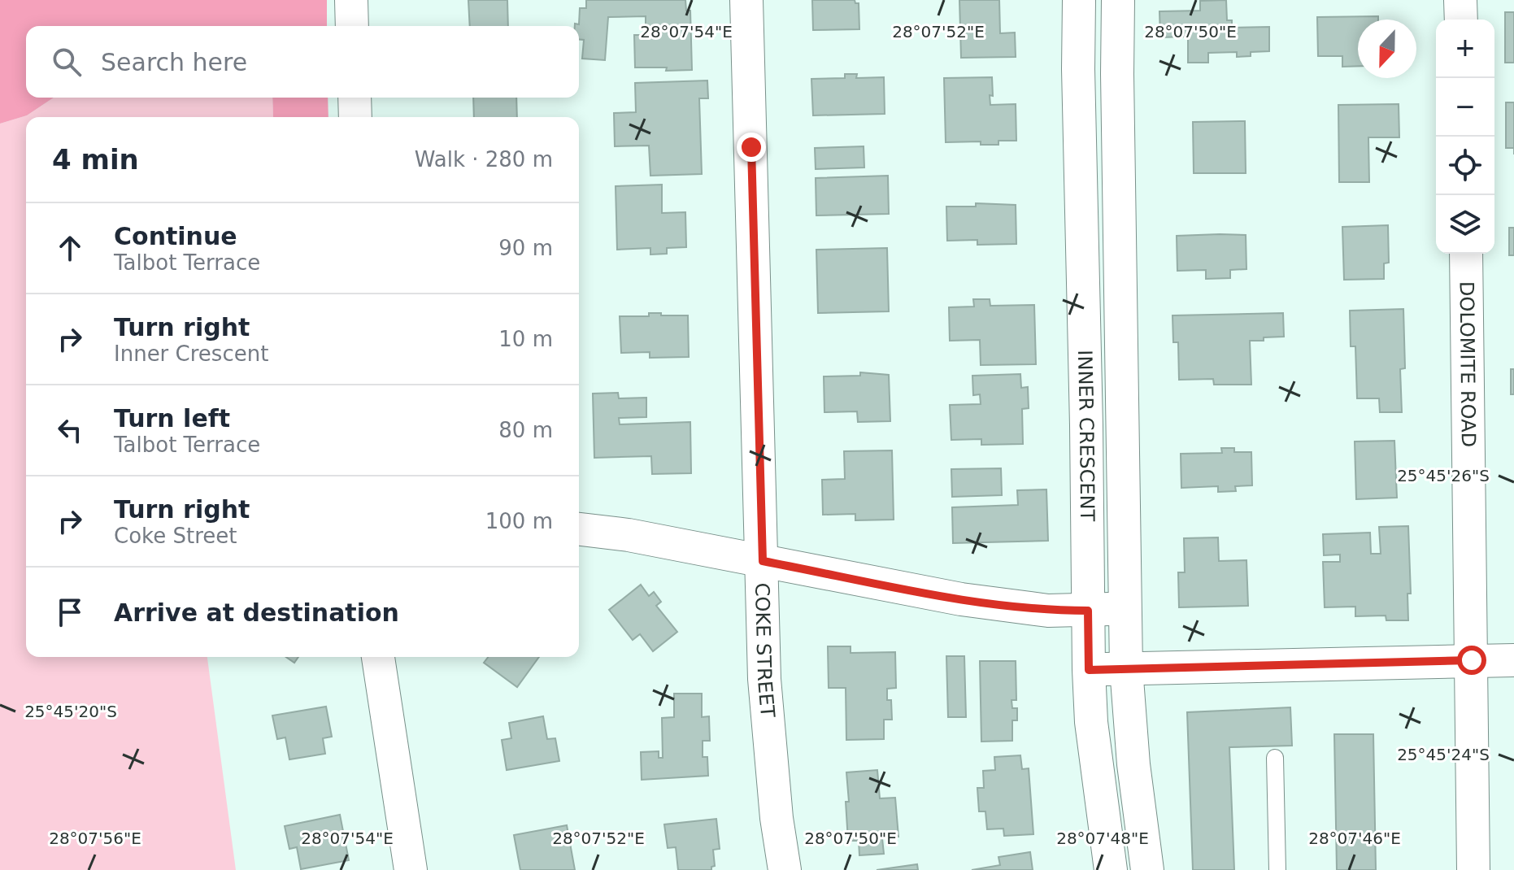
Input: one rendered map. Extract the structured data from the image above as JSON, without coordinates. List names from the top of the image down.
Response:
{
  "streets": {
    "street": ["DOLOMITE ROAD", "INNER CRESCENT", "COKE STREET"]
  },
  "north": "bottom",
  "page": {
    "map_buttons": ["+", "−"],
    "search": "Search here",
    "heading": ["4 min", "Walk · 280 m"],
    "list": [
      ["Continue", "Talbot Terrace", "90 m"],
      ["Turn right", "Inner Crescent", "10 m"],
      ["Turn left", "Talbot Terrace", "80 m"],
      ["Turn right", "Coke Street", "100 m"],
      "Arrive at destination"
    ]
  },
  "coordinates": [
    "28°07'54\"E",
    "28°07'52\"E",
    "28°07'50\"E",
    "25°45'26\"S",
    "25°45'20\"S",
    "25°45'24\"S",
    "28°07'56\"E",
    "28°07'48\"E",
    "28°07'46\"E"
  ]
}
